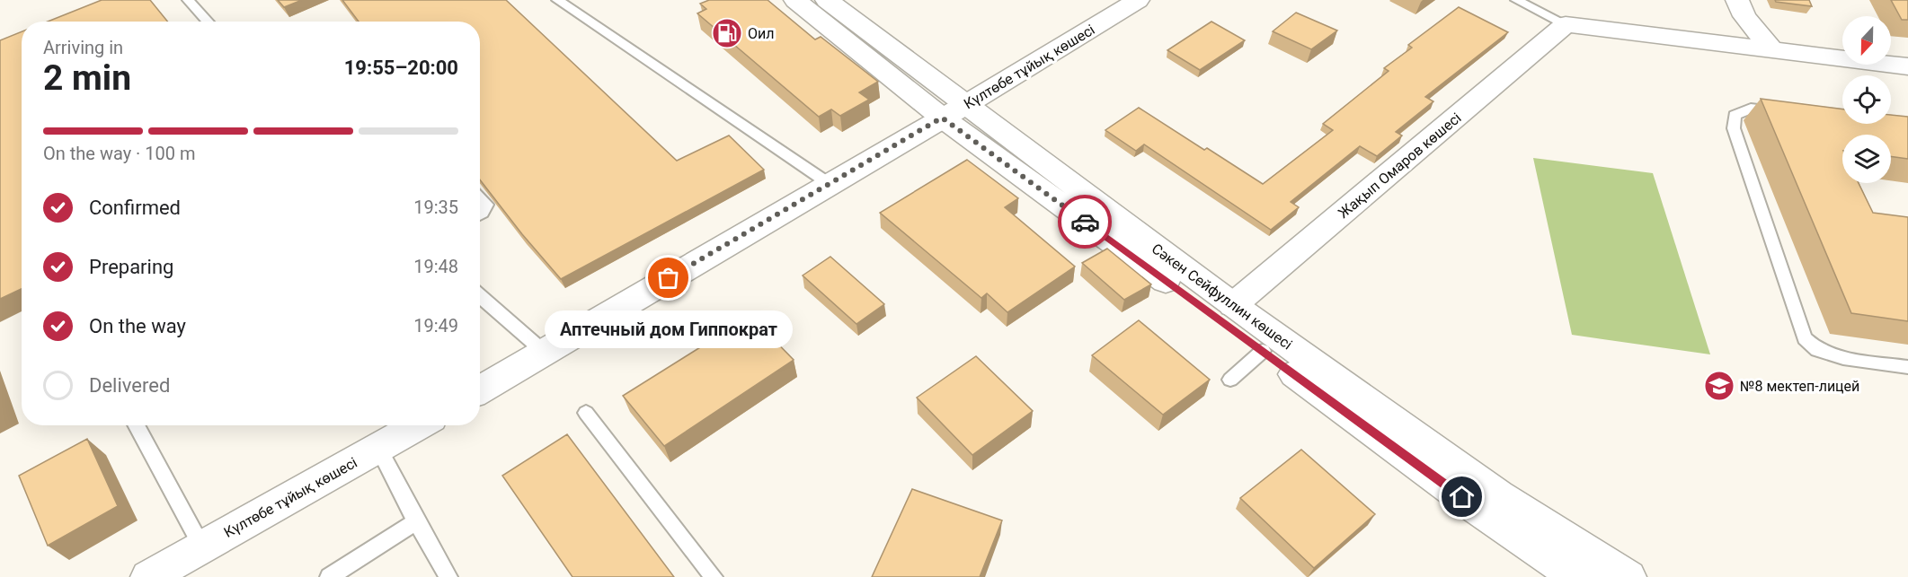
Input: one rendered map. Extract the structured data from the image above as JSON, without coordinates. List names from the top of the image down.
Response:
{
  "streets": {
    "street": ["Күлтөбе тұйық көшесі", "Жақып Омаров көшесі", "Сәкен Сейфуллин көшесі"]
  },
  "crossings": [
    ["Күлтөбе тұйық көшесі", "Сәкен Сейфуллин көшесі"],
    ["Жақып Омаров көшесі", "Сәкен Сейфуллин көшесі"]
  ],
  "places": {
    "fuel station": ["Оил"],
    "other": ["Аптечный дом Гиппократ"],
    "school or university": ["№8 мектеп-лицей"]
  },
  "north": "bottom",
  "page": {
    "heading": ["2 min", "Arriving in", "19:55–20:00"],
    "bar": "On the way · 100 m",
    "list": [
      ["Confirmed", "19:35"],
      ["Preparing", "19:48"],
      ["On the way", "19:49"],
      "Delivered"
    ],
    "bubble": "Аптечный дом Гиппократ"
  }
}
